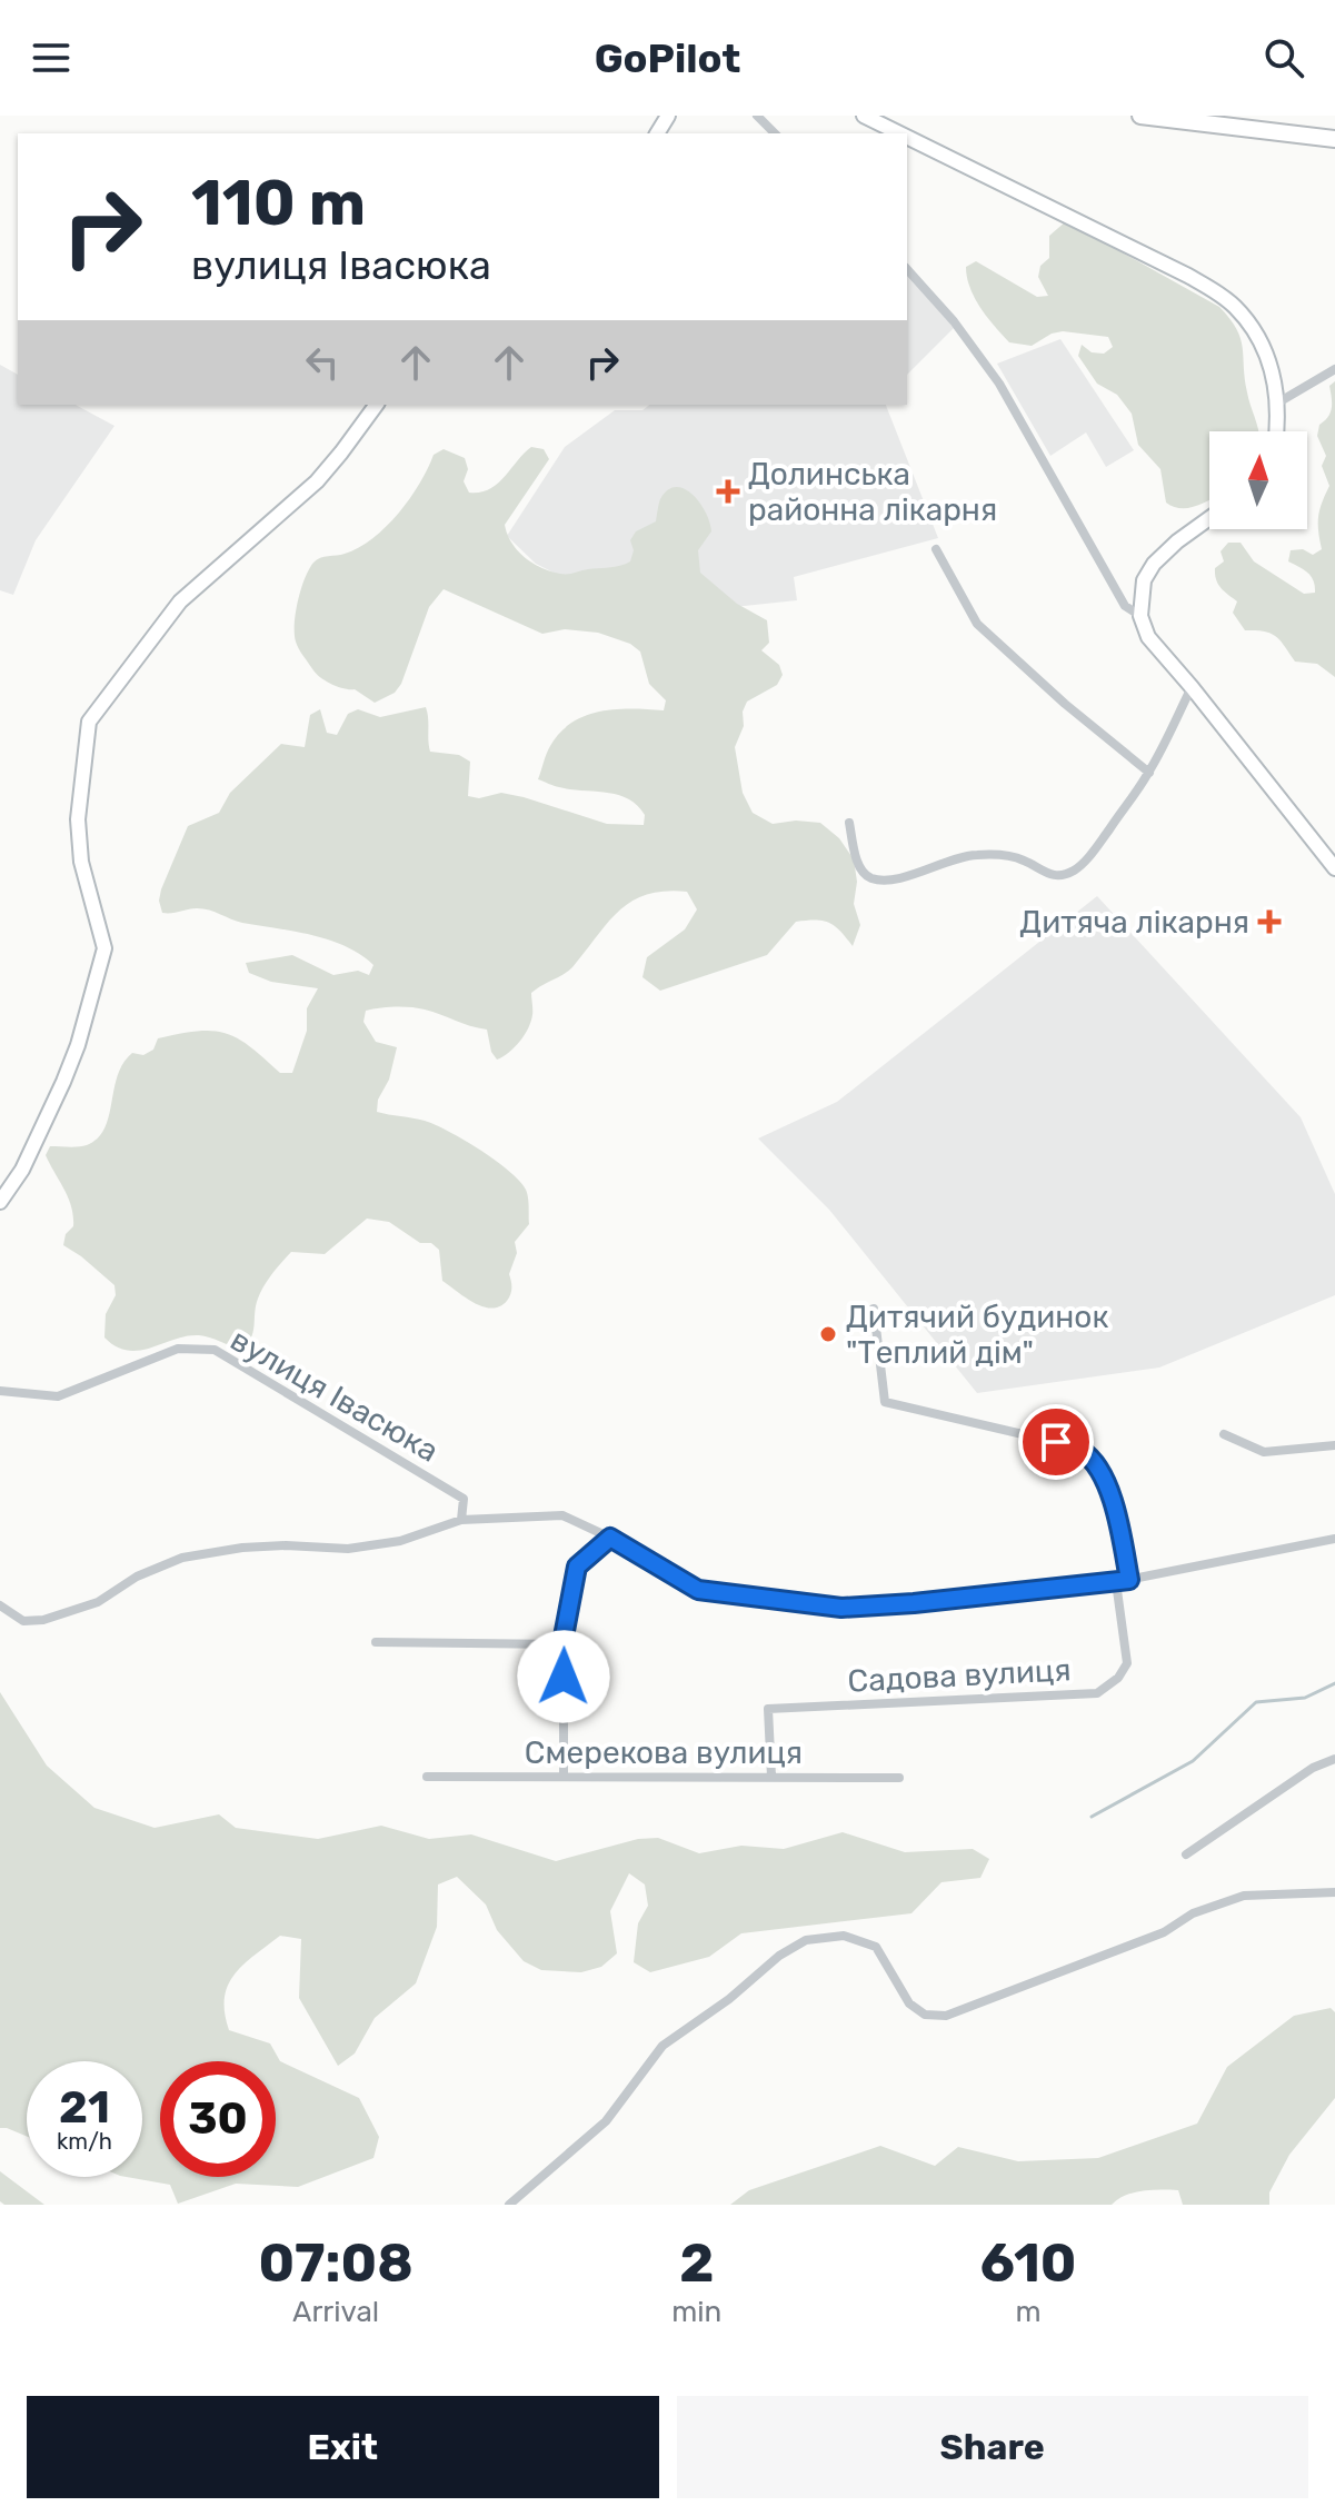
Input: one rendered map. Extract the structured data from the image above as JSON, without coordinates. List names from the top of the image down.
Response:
{
  "streets": {
    "street": ["вулиця Івасюка", "Садова вулиця", "Смерекова вулиця"]
  },
  "crossings": [
    ["Садова вулиця", "Смерекова вулиця"]
  ],
  "places": {
    "health": ["Долинська районна лікарня", "Дитяча лікарня"],
    "other": ["Дитячий будинок \"Теплий дім\""]
  },
  "north": "top",
  "page": {
    "header": "GoPilot",
    "turn": ["110 m", "вулиця Івасюка"],
    "speed": "21 km/h",
    "limit": "30",
    "eta": [
      "07:08",
      "Arrival",
      "2",
      "min",
      "610",
      "m"
    ],
    "buttons": ["Exit", "Share"]
  }
}
